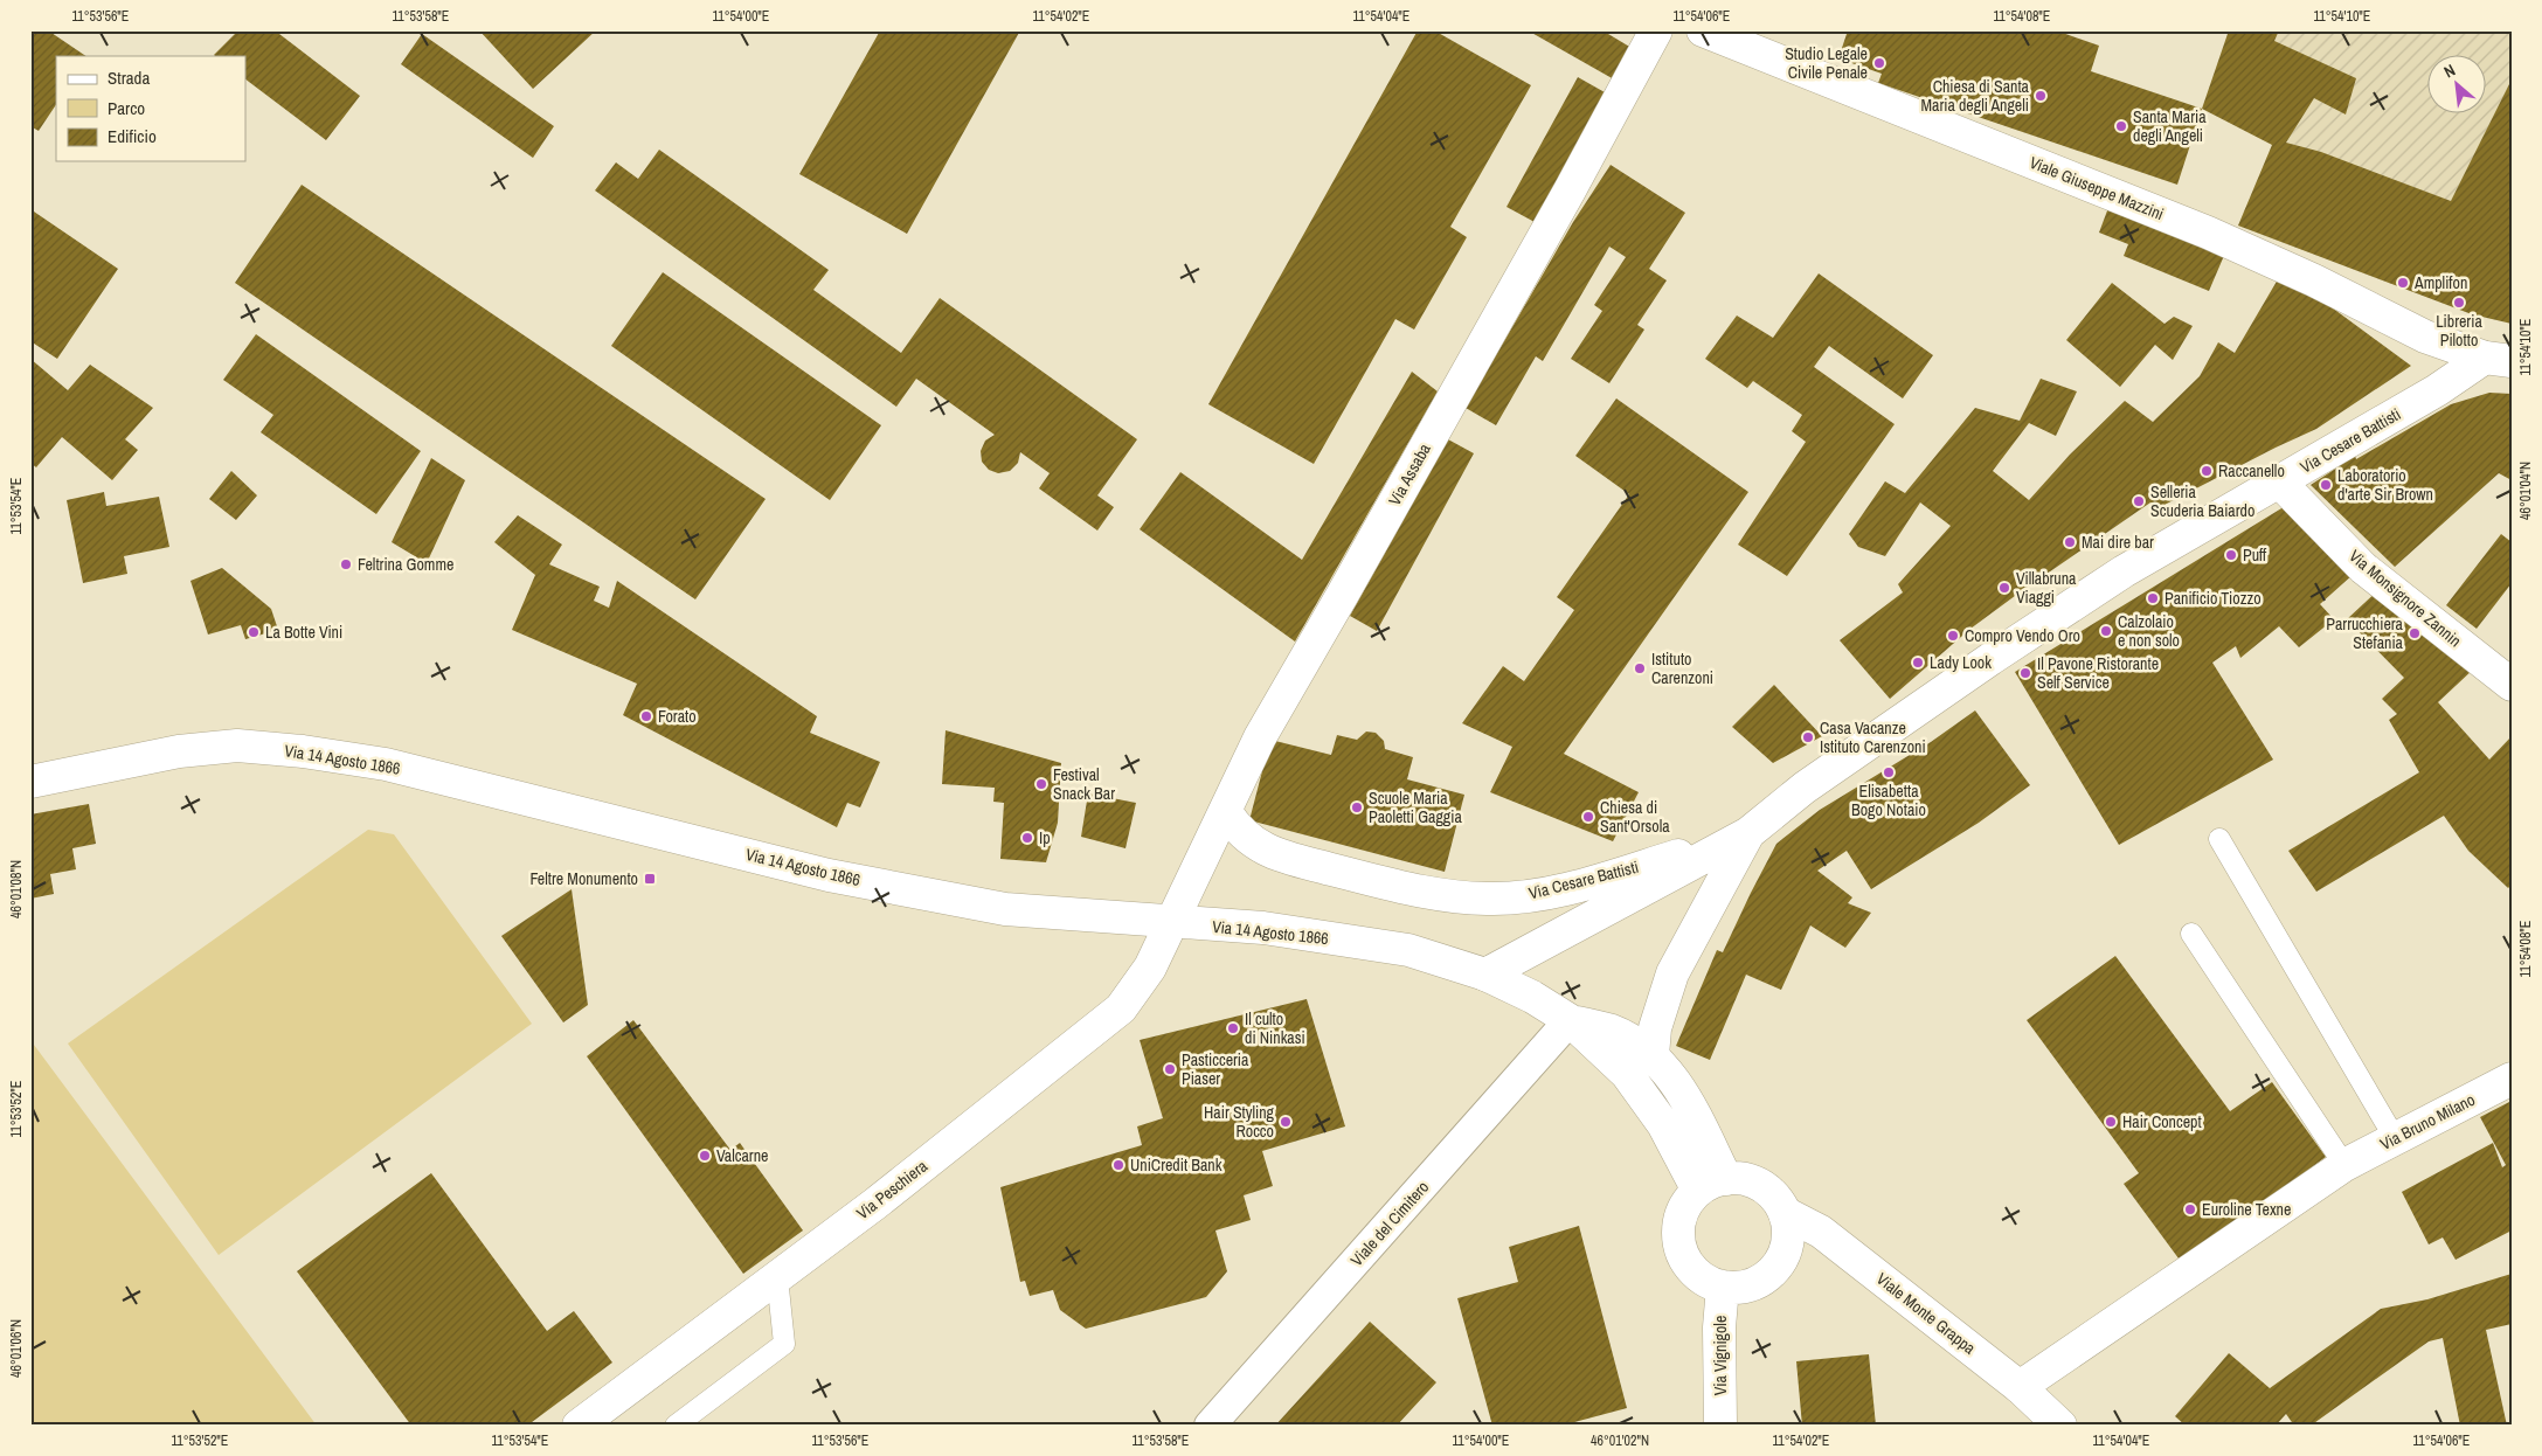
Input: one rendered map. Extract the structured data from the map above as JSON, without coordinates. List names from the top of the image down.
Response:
{
  "streets": {
    "street": [
      "Viale Giuseppe Mazzini",
      "Via Cesare Battisti",
      "Via Assaba",
      "Via Monsignore Zannin",
      "Via 14 Agosto 1866",
      "Via Bruno Milano",
      "Via Peschiera",
      "Viale del Cimitero",
      "Viale Monte Grappa",
      "Via Vignigole"
    ]
  },
  "crossings": [
    ["Viale Giuseppe Mazzini", "Via Cesare Battisti"],
    ["Via Cesare Battisti", "Via Assaba"],
    ["Via Cesare Battisti", "Via Monsignore Zannin"],
    ["Via Cesare Battisti", "Via 14 Agosto 1866"],
    ["Via Assaba", "Via 14 Agosto 1866"],
    ["Via Assaba", "Via Peschiera"],
    ["Via 14 Agosto 1866", "Via Peschiera"],
    ["Via 14 Agosto 1866", "Viale del Cimitero"],
    ["Via 14 Agosto 1866", "Viale Monte Grappa"],
    ["Via 14 Agosto 1866", "Via Vignigole"],
    ["Via Bruno Milano", "Viale Monte Grappa"],
    ["Viale Monte Grappa", "Via Vignigole"]
  ],
  "places": {
    "other": [
      "Studio Legale Civile Penale",
      "Chiesa di Santa Maria degli Angeli",
      "Santa Maria degli Angeli",
      "Amplifon",
      "Libreria Pilotto",
      "Raccanello",
      "Laboratorio d'arte Sir Brown",
      "Selleria Scuderia Baiardo",
      "Mai dire bar",
      "Puff",
      "Feltrina Gomme",
      "Villabruna Viaggi",
      "Panificio Tiozzo",
      "Calzolaio e non solo",
      "La Botte Vini",
      "Parrucchiera Stefania",
      "Compro Vendo Oro",
      "Lady Look",
      "Istituto Carenzoni",
      "Il Pavone Ristorante Self Service",
      "Forato",
      "Casa Vacanze Istituto Carenzoni",
      "Elisabetta Bogo Notaio",
      "Festival Snack Bar",
      "Scuole Maria Paoletti Gaggia",
      "Chiesa di Sant'Orsola",
      "Ip",
      "Il culto di Ninkasi",
      "Pasticceria Piaser",
      "Hair Styling Rocco",
      "Hair Concept",
      "Valcarne",
      "UniCredit Bank",
      "Euroline Texne"
    ],
    "transit": ["Feltre Monumento"]
  },
  "legend": ["Strada", "Parco", "Edificio"],
  "north": "top left",
  "coordinates": [
    "11°53'56\"E",
    "11°53'58\"E",
    "11°54'00\"E",
    "11°54'02\"E",
    "11°54'04\"E",
    "11°54'06\"E",
    "11°54'08\"E",
    "11°54'10\"E",
    "46°01'04\"N",
    "11°53'54\"E",
    "46°01'08\"N",
    "11°53'52\"E",
    "46°01'06\"N",
    "46°01'02\"N"
  ]
}
